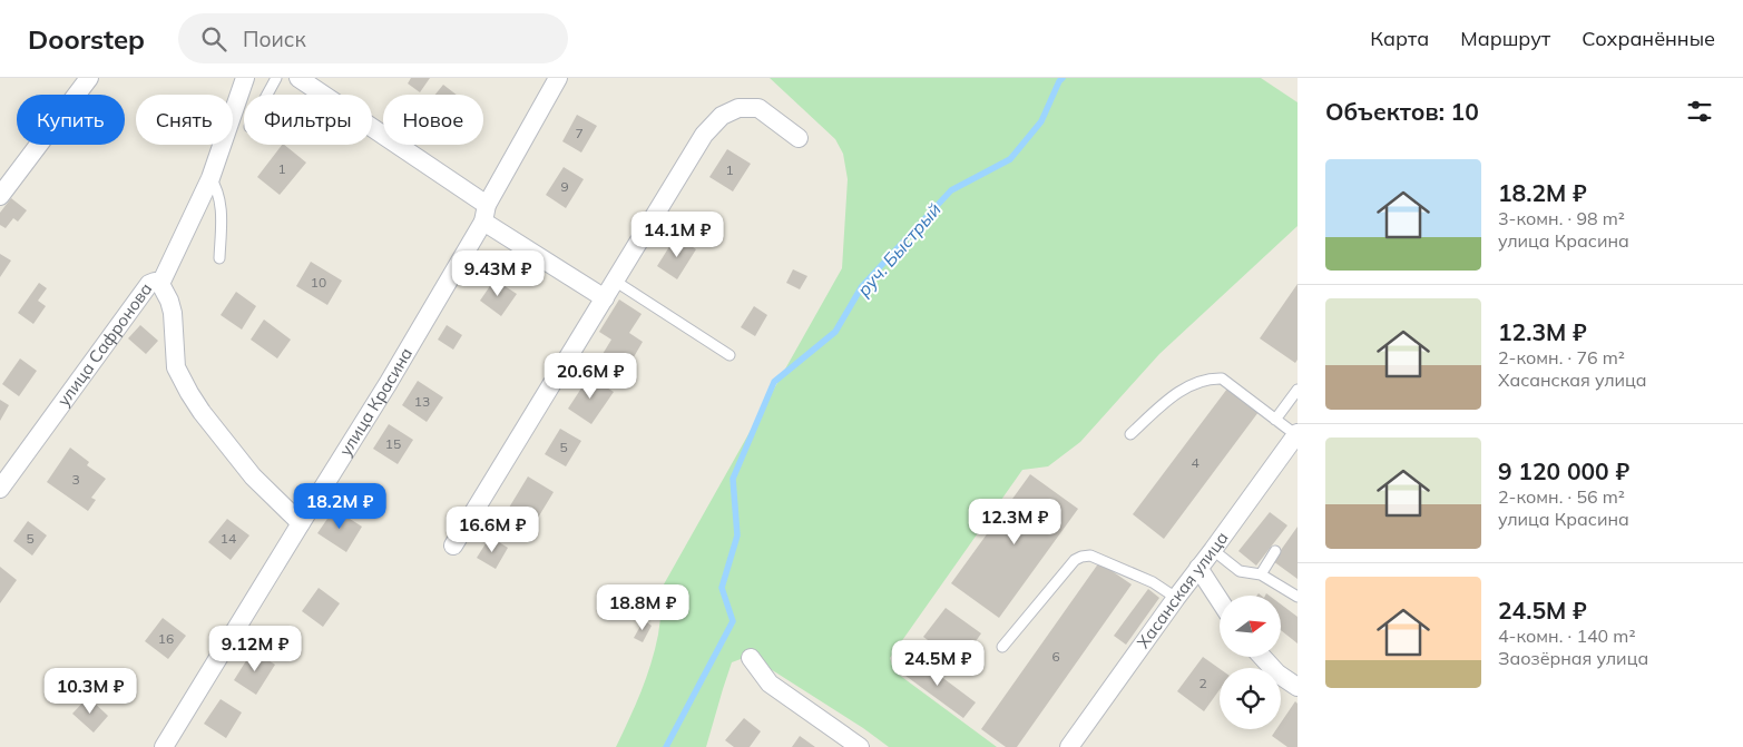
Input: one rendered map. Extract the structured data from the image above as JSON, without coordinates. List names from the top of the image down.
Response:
{
  "streets": {
    "street": ["улица Сафронова", "улица Красина", "Хасанская улица"]
  },
  "water": ["руч. Быстрый"],
  "house_numbers": [
    "7",
    "1",
    "1",
    "9",
    "10",
    "13",
    "15",
    "5",
    "4",
    "3",
    "5",
    "14",
    "16",
    "6",
    "2"
  ],
  "north": "right",
  "page": {
    "header": "Doorstep",
    "search": "Поиск",
    "nav": ["Карта", "Маршрут", "Сохранённые"],
    "heading": "Объектов: 10",
    "chip": [
      "Купить",
      "Снять",
      "Фильтры",
      "Новое"
    ],
    "list": [
      {
        "name": "18.2M ₽",
        "note": "3-комн. · 98 m² · улица Красина"
      },
      {
        "name": "12.3M ₽",
        "note": "2-комн. · 76 m² · Хасанская улица"
      },
      {
        "name": "9 120 000 ₽",
        "note": "2-комн. · 56 m² · улица Красина"
      },
      {
        "name": "24.5M ₽",
        "note": "4-комн. · 140 m² · Заозёрная улица"
      }
    ],
    "price": [
      "14.1M ₽",
      "9.43M ₽",
      "20.6M ₽",
      "18.2M ₽",
      "12.3M ₽",
      "16.6M ₽",
      "18.8M ₽",
      "9.12M ₽",
      "24.5M ₽",
      "10.3M ₽"
    ]
  }
}
